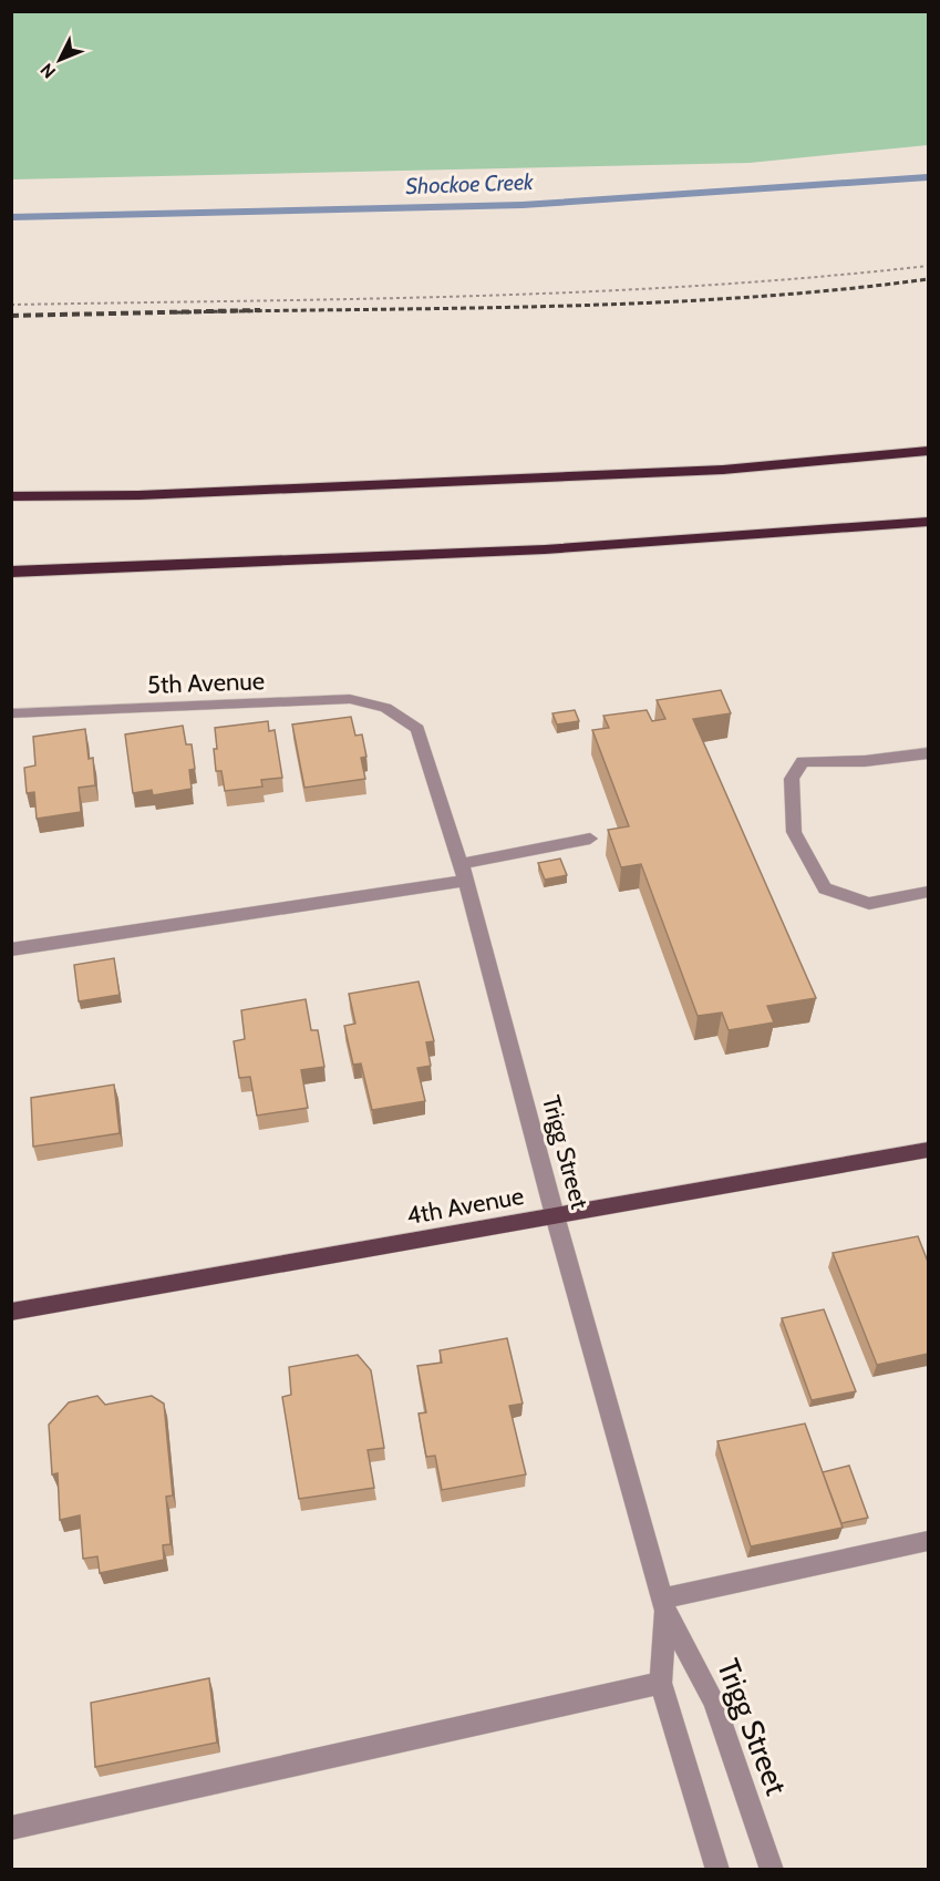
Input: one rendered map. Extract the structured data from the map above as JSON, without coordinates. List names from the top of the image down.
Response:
{
  "streets": {
    "main road": ["4th Avenue"],
    "street": ["5th Avenue", "Trigg Street"]
  },
  "crossings": [
    ["5th Avenue", "Trigg Street"],
    ["Trigg Street", "4th Avenue"]
  ],
  "water": ["Shockoe Creek"],
  "north": "bottom left"
}
